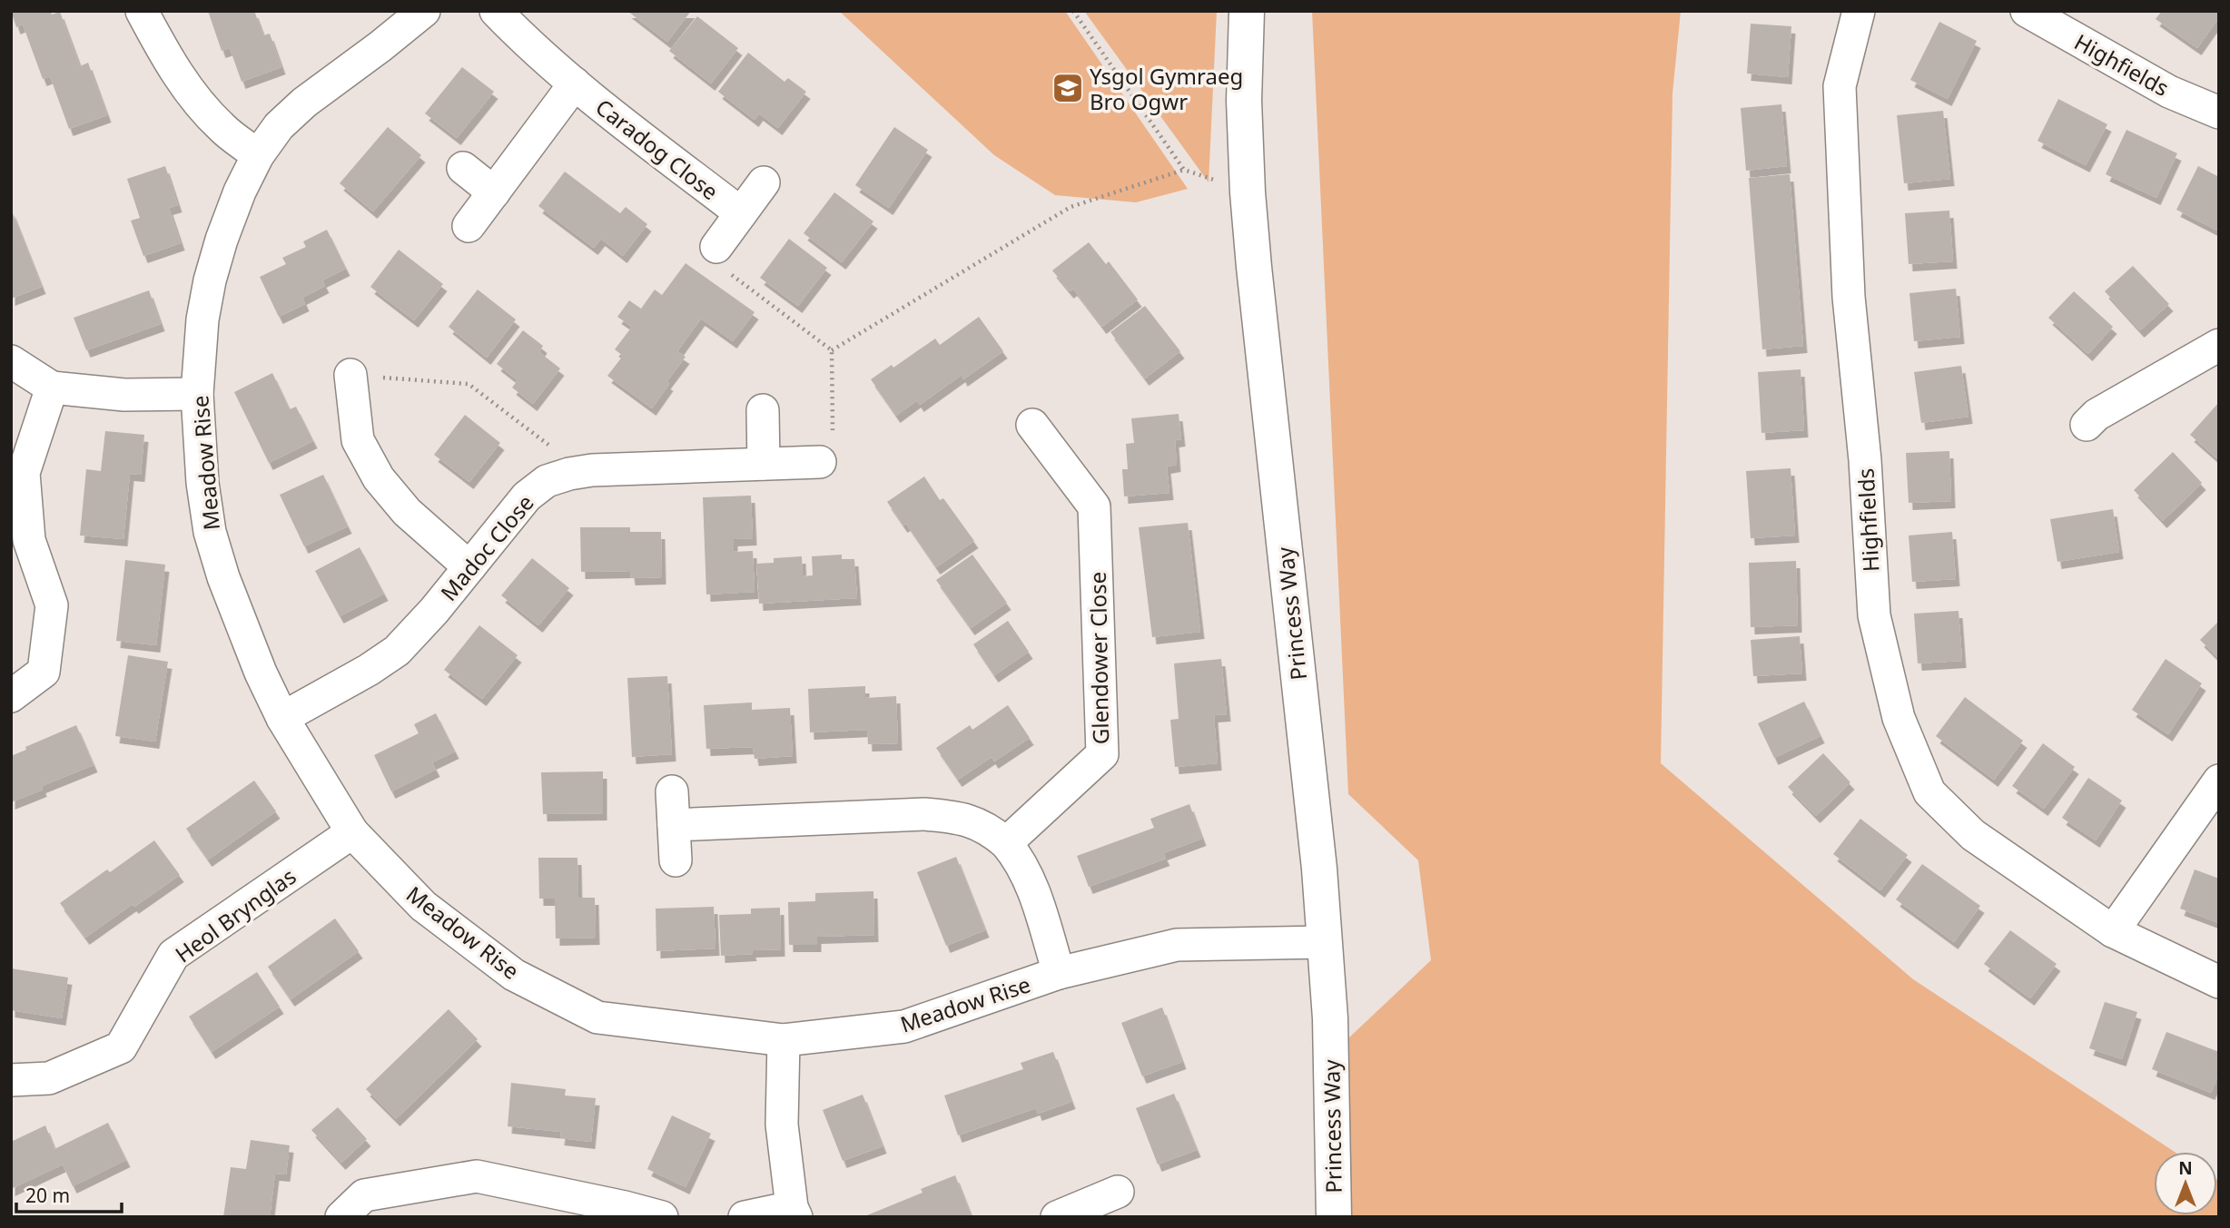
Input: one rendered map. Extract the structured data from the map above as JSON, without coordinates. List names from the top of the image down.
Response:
{
  "streets": {
    "street": [
      "Highfields",
      "Caradog Close",
      "Meadow Rise",
      "Madoc Close",
      "Princess Way",
      "Glendower Close",
      "Heol Brynglas"
    ]
  },
  "crossings": [
    ["Meadow Rise", "Madoc Close"],
    ["Meadow Rise", "Princess Way"],
    ["Meadow Rise", "Heol Brynglas"]
  ],
  "places": {
    "school or university": ["Ysgol Gymraeg Bro Ogwr"]
  },
  "scale_bar": "20 m",
  "north": "top"
}
